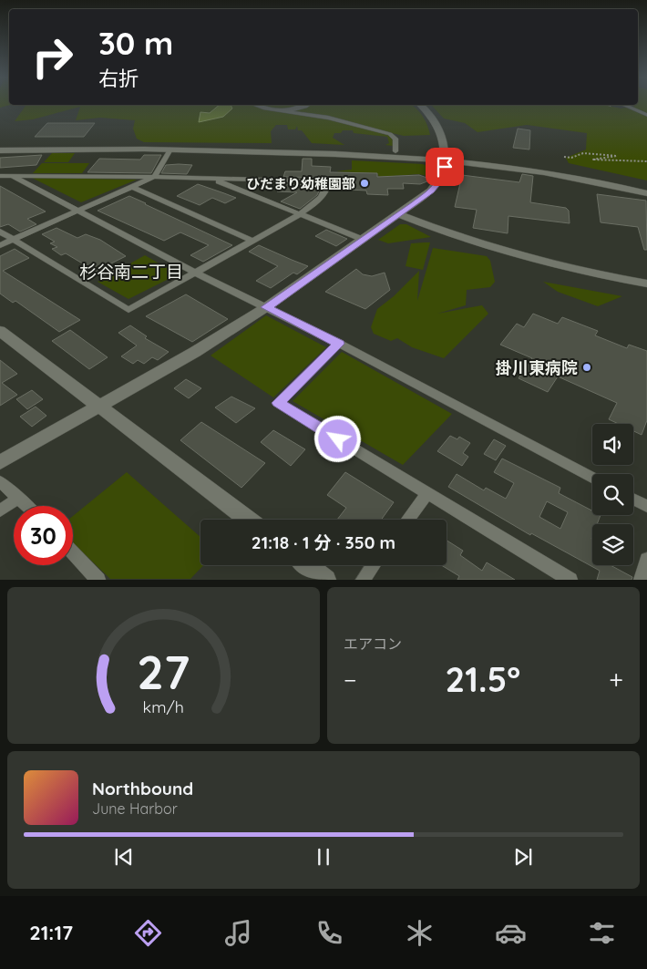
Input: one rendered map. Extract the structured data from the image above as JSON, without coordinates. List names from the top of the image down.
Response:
{
  "districts": ["杉谷南二丁目"],
  "places": ["ひだまり幼稚園部", "掛川東病院"],
  "page": {
    "turn": ["30 m", "右折"],
    "limit": "30",
    "trip": "21:18 · 1 分 · 350 m",
    "tile": "エアコン",
    "heat": ["−", "21.5°", "+"],
    "song": ["Northbound", "June Harbor"],
    "tabs": "21:17",
    "gauge": ["27", "km/h"]
  }
}
